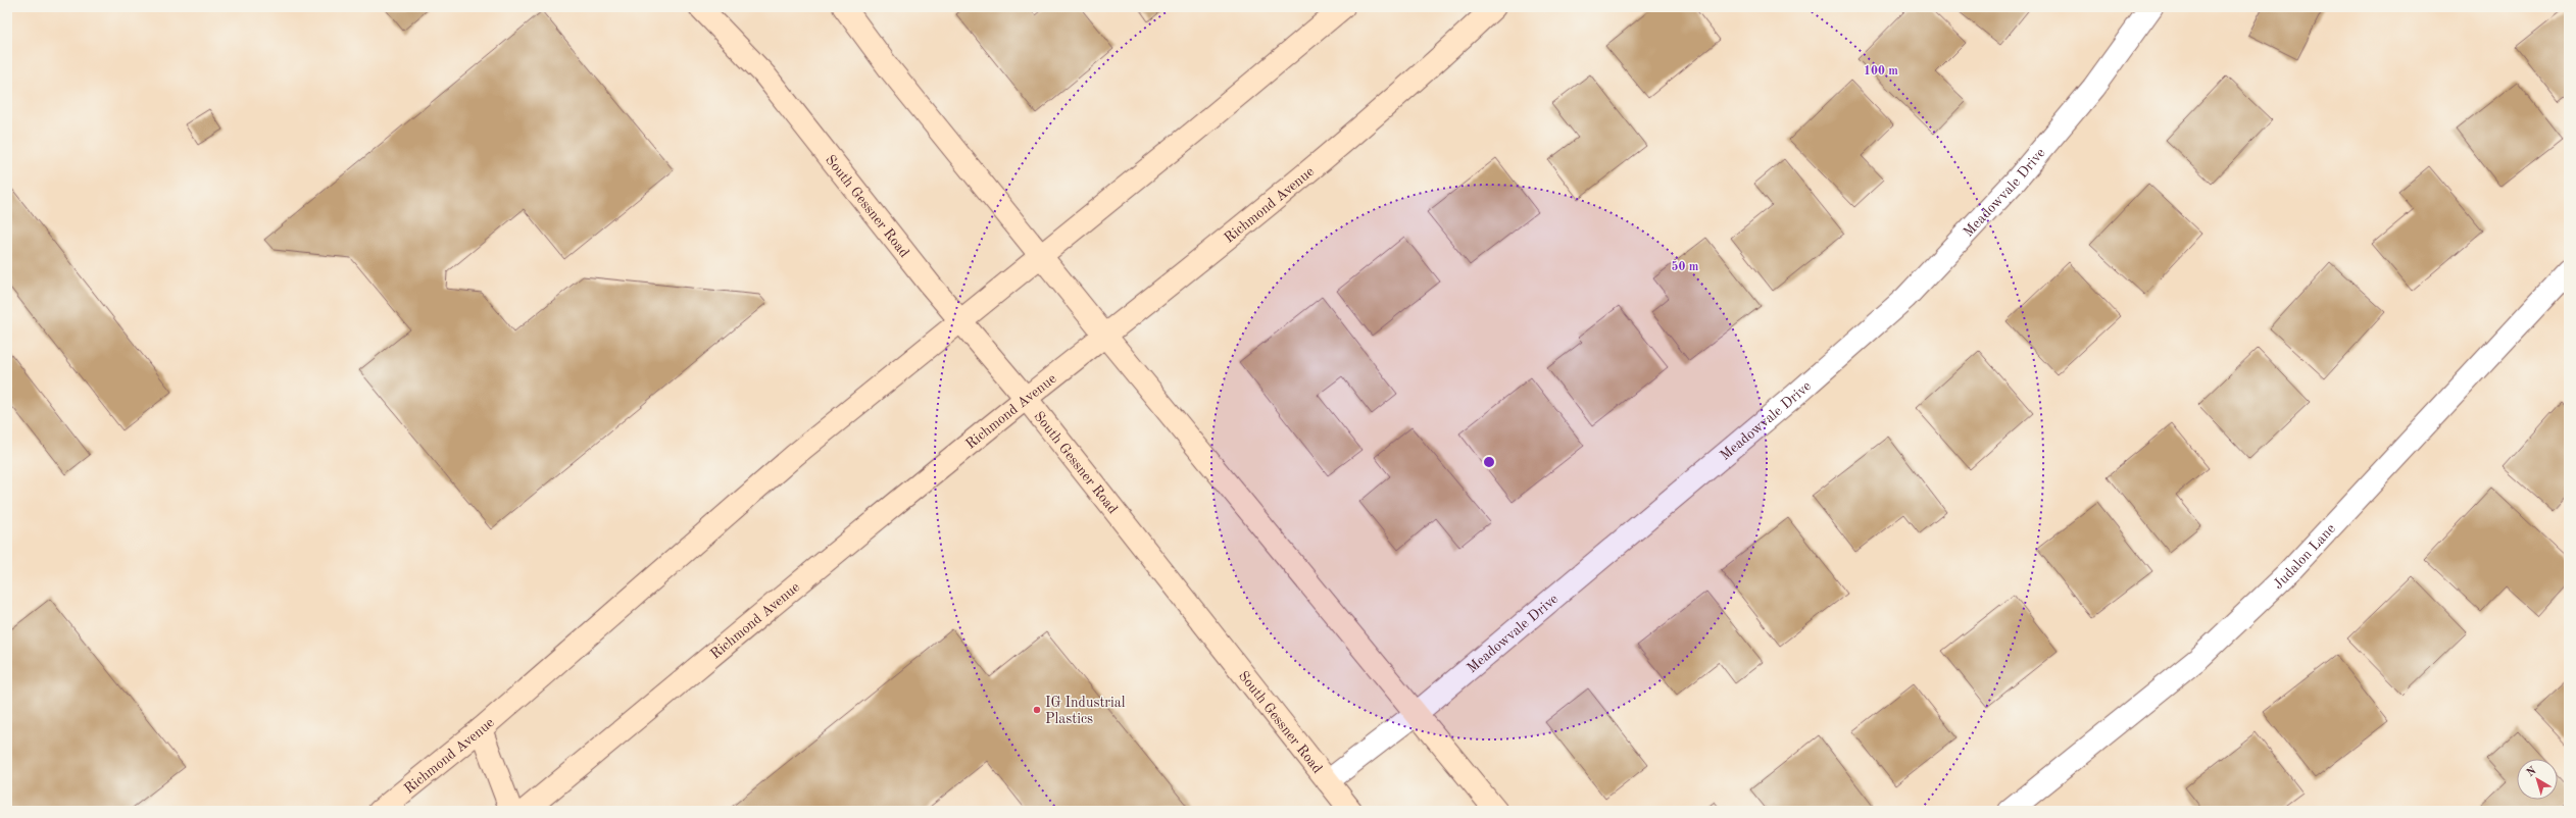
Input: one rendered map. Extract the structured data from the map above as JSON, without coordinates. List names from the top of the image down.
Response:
{
  "streets": {
    "main road": ["Richmond Avenue", "South Gessner Road"],
    "street": ["Meadowvale Drive", "Judalon Lane"]
  },
  "crossings": [
    ["Meadowvale Drive", "South Gessner Road"],
    ["Richmond Avenue", "South Gessner Road"]
  ],
  "places": ["IG Industrial Plastics"],
  "north": "top left",
  "rings": ["100 m", "50 m"]
}
